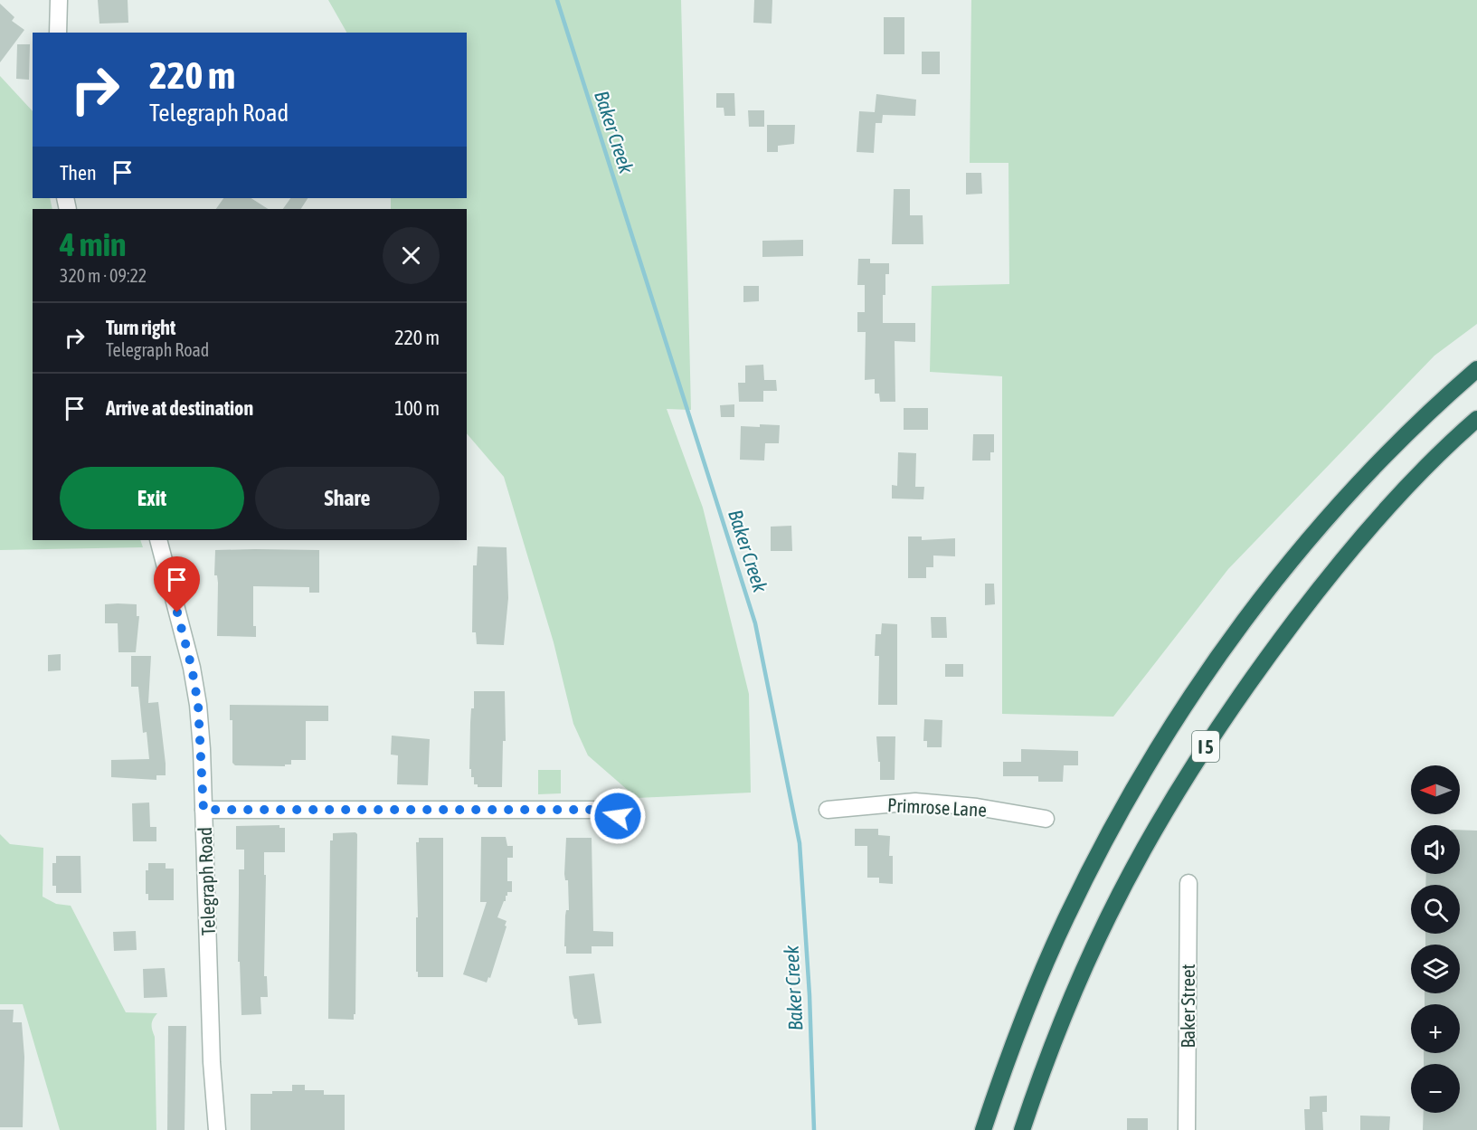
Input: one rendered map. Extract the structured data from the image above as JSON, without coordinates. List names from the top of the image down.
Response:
{
  "streets": {
    "highway": ["I 5"],
    "street": ["Primrose Lane", "Telegraph Road", "Baker Street"]
  },
  "water": ["Baker Creek"],
  "north": "left",
  "page": {
    "turn": ["220 m", "Telegraph Road"],
    "then": "Then",
    "heading": ["4 min", "320 m · 09:22"],
    "list": [
      {
        "name": "Turn right",
        "note": "Telegraph Road",
        "value": "220 m"
      },
      {
        "name": "Arrive at destination",
        "value": "100 m"
      }
    ],
    "buttons": ["Exit", "Share"],
    "map_buttons": ["+", "−"]
  }
}
